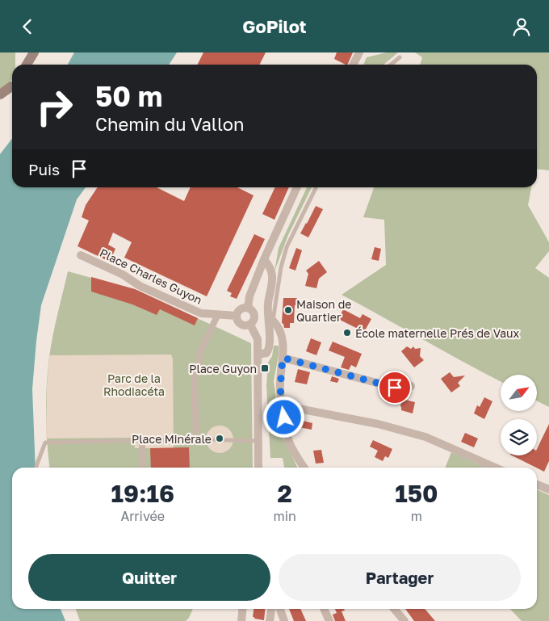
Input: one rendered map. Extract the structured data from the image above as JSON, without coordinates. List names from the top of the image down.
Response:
{
  "streets": {
    "street": ["Place Charles Guyon"]
  },
  "parks": ["Parc de la Rhodiacéta"],
  "places": {
    "other": ["Maison de Quartier", "École maternelle Prés de Vaux", "Place Minérale"],
    "transit": ["Place Guyon"]
  },
  "north": "top right",
  "page": {
    "header": "GoPilot",
    "turn": ["50 m", "Chemin du Vallon"],
    "then": "Puis",
    "eta": [
      "19:16",
      "Arrivée",
      "2",
      "min",
      "150",
      "m"
    ],
    "buttons": ["Quitter", "Partager"]
  }
}
